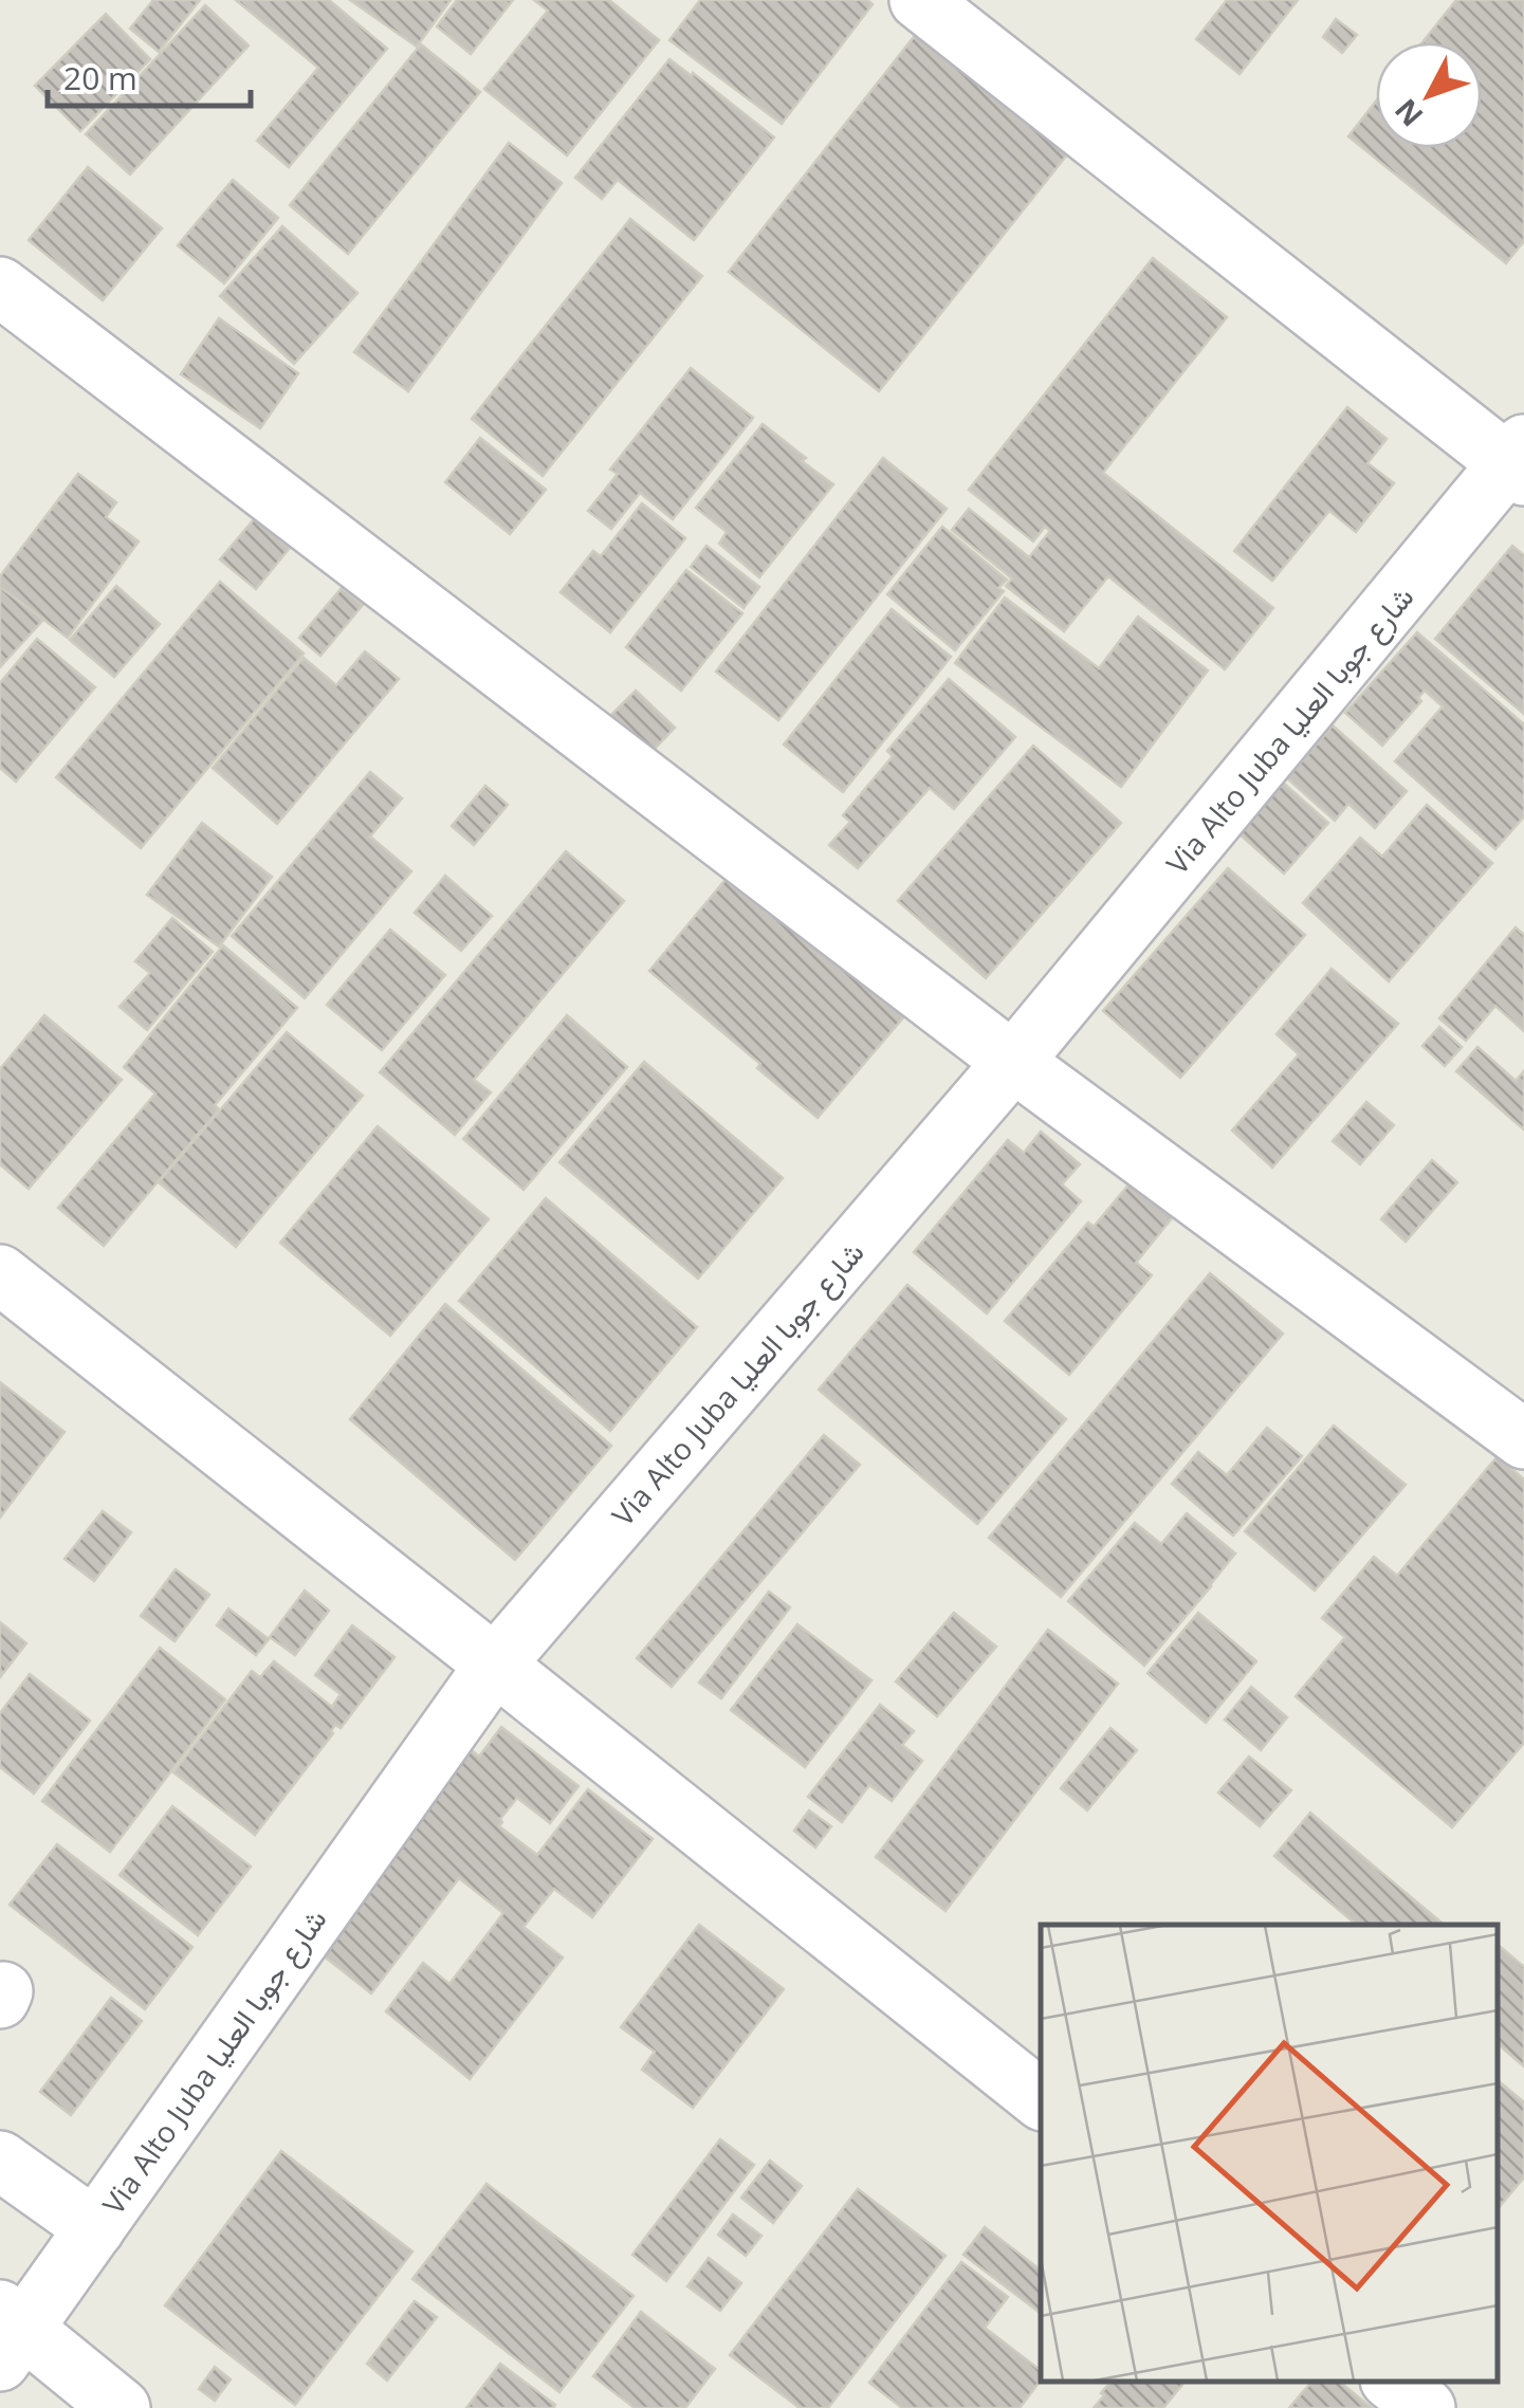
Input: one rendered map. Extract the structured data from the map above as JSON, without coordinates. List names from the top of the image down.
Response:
{
  "streets": {
    "street": ["Via Alto Juba شارع جوبا العليا"]
  },
  "scale_bar": "20 m",
  "north": "bottom left"
}
